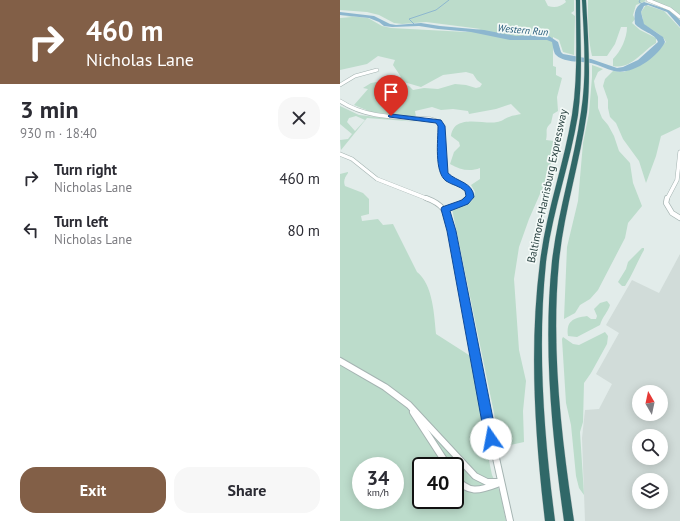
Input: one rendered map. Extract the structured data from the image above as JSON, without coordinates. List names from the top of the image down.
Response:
{
  "streets": {
    "highway": ["Baltimore-Harrisburg Expressway"]
  },
  "water": ["Western Run"],
  "north": "top",
  "page": {
    "turn": ["460 m", "Nicholas Lane"],
    "heading": ["3 min", "930 m · 18:40"],
    "list": [
      {
        "name": "Turn right",
        "note": "Nicholas Lane",
        "value": "460 m"
      },
      {
        "name": "Turn left",
        "note": "Nicholas Lane",
        "value": "80 m"
      }
    ],
    "speed": "34 km/h",
    "limit": "40",
    "buttons": ["Exit", "Share"]
  }
}
